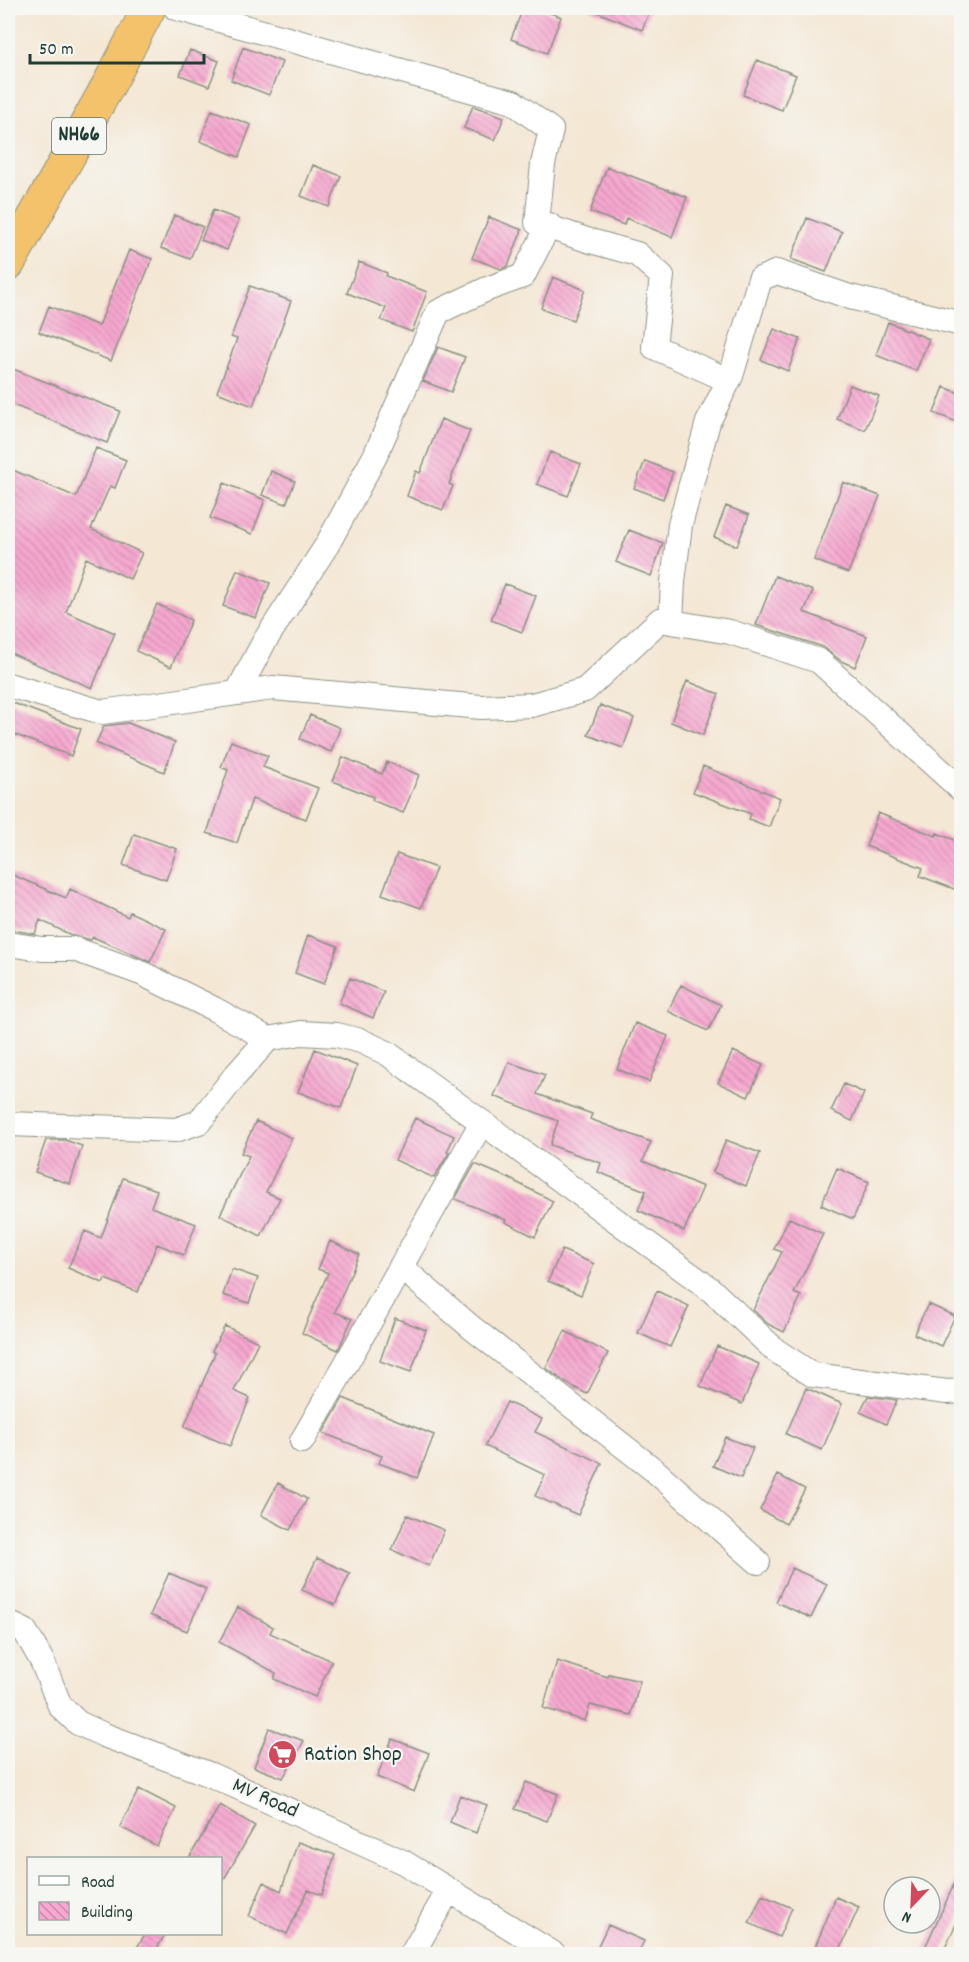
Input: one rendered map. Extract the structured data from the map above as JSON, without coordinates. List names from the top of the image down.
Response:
{
  "streets": {
    "highway": ["NH66"],
    "street": ["MV Road"]
  },
  "places": {
    "supermarket": ["Ration Shop"]
  },
  "legend": ["Road", "Building"],
  "scale_bar": "50 m",
  "north": "bottom left"
}
